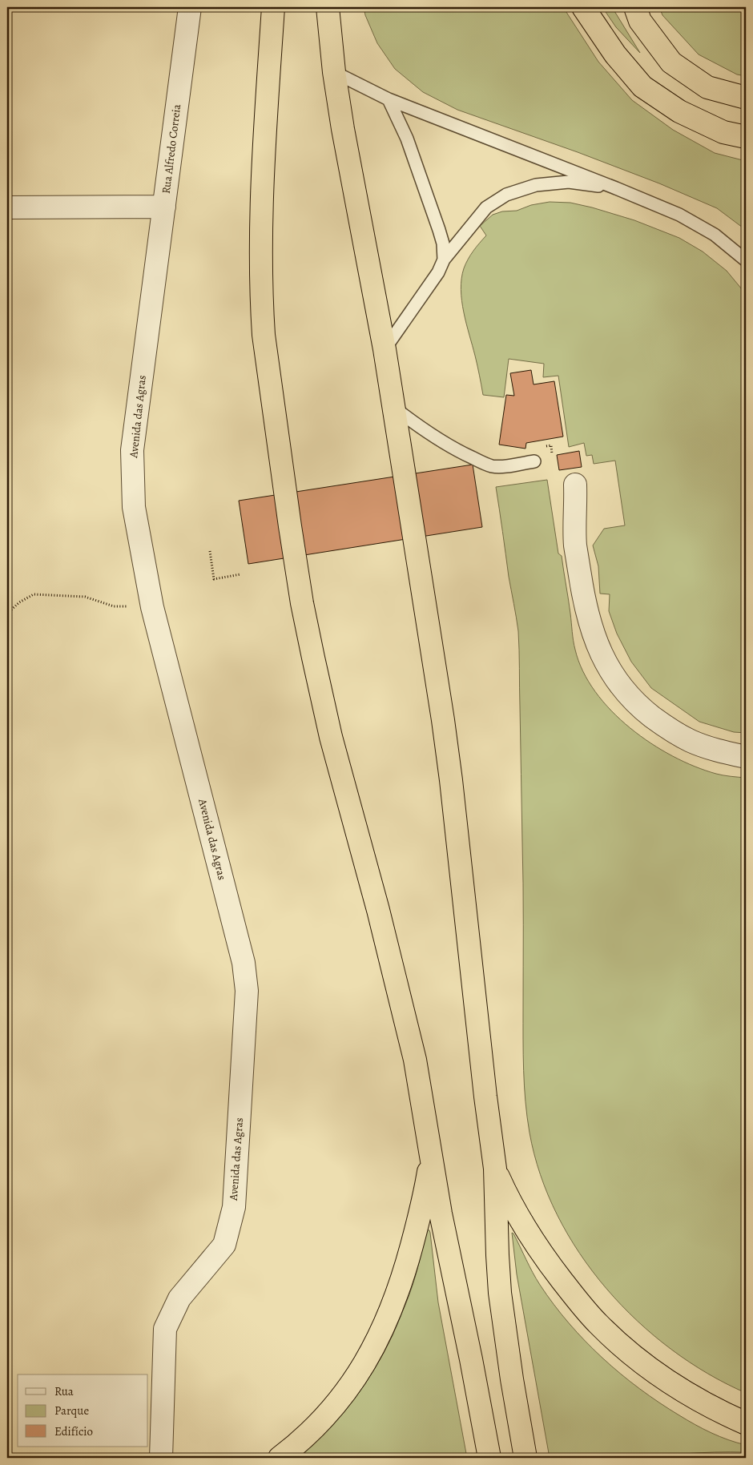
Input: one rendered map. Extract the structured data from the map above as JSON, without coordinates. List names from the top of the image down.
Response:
{
  "streets": {
    "street": ["Rua Alfredo Correia", "Avenida das Agras"]
  },
  "crossings": [
    ["Rua Alfredo Correia", "Avenida das Agras"]
  ],
  "legend": ["Rua", "Parque", "Edifício"]
}
